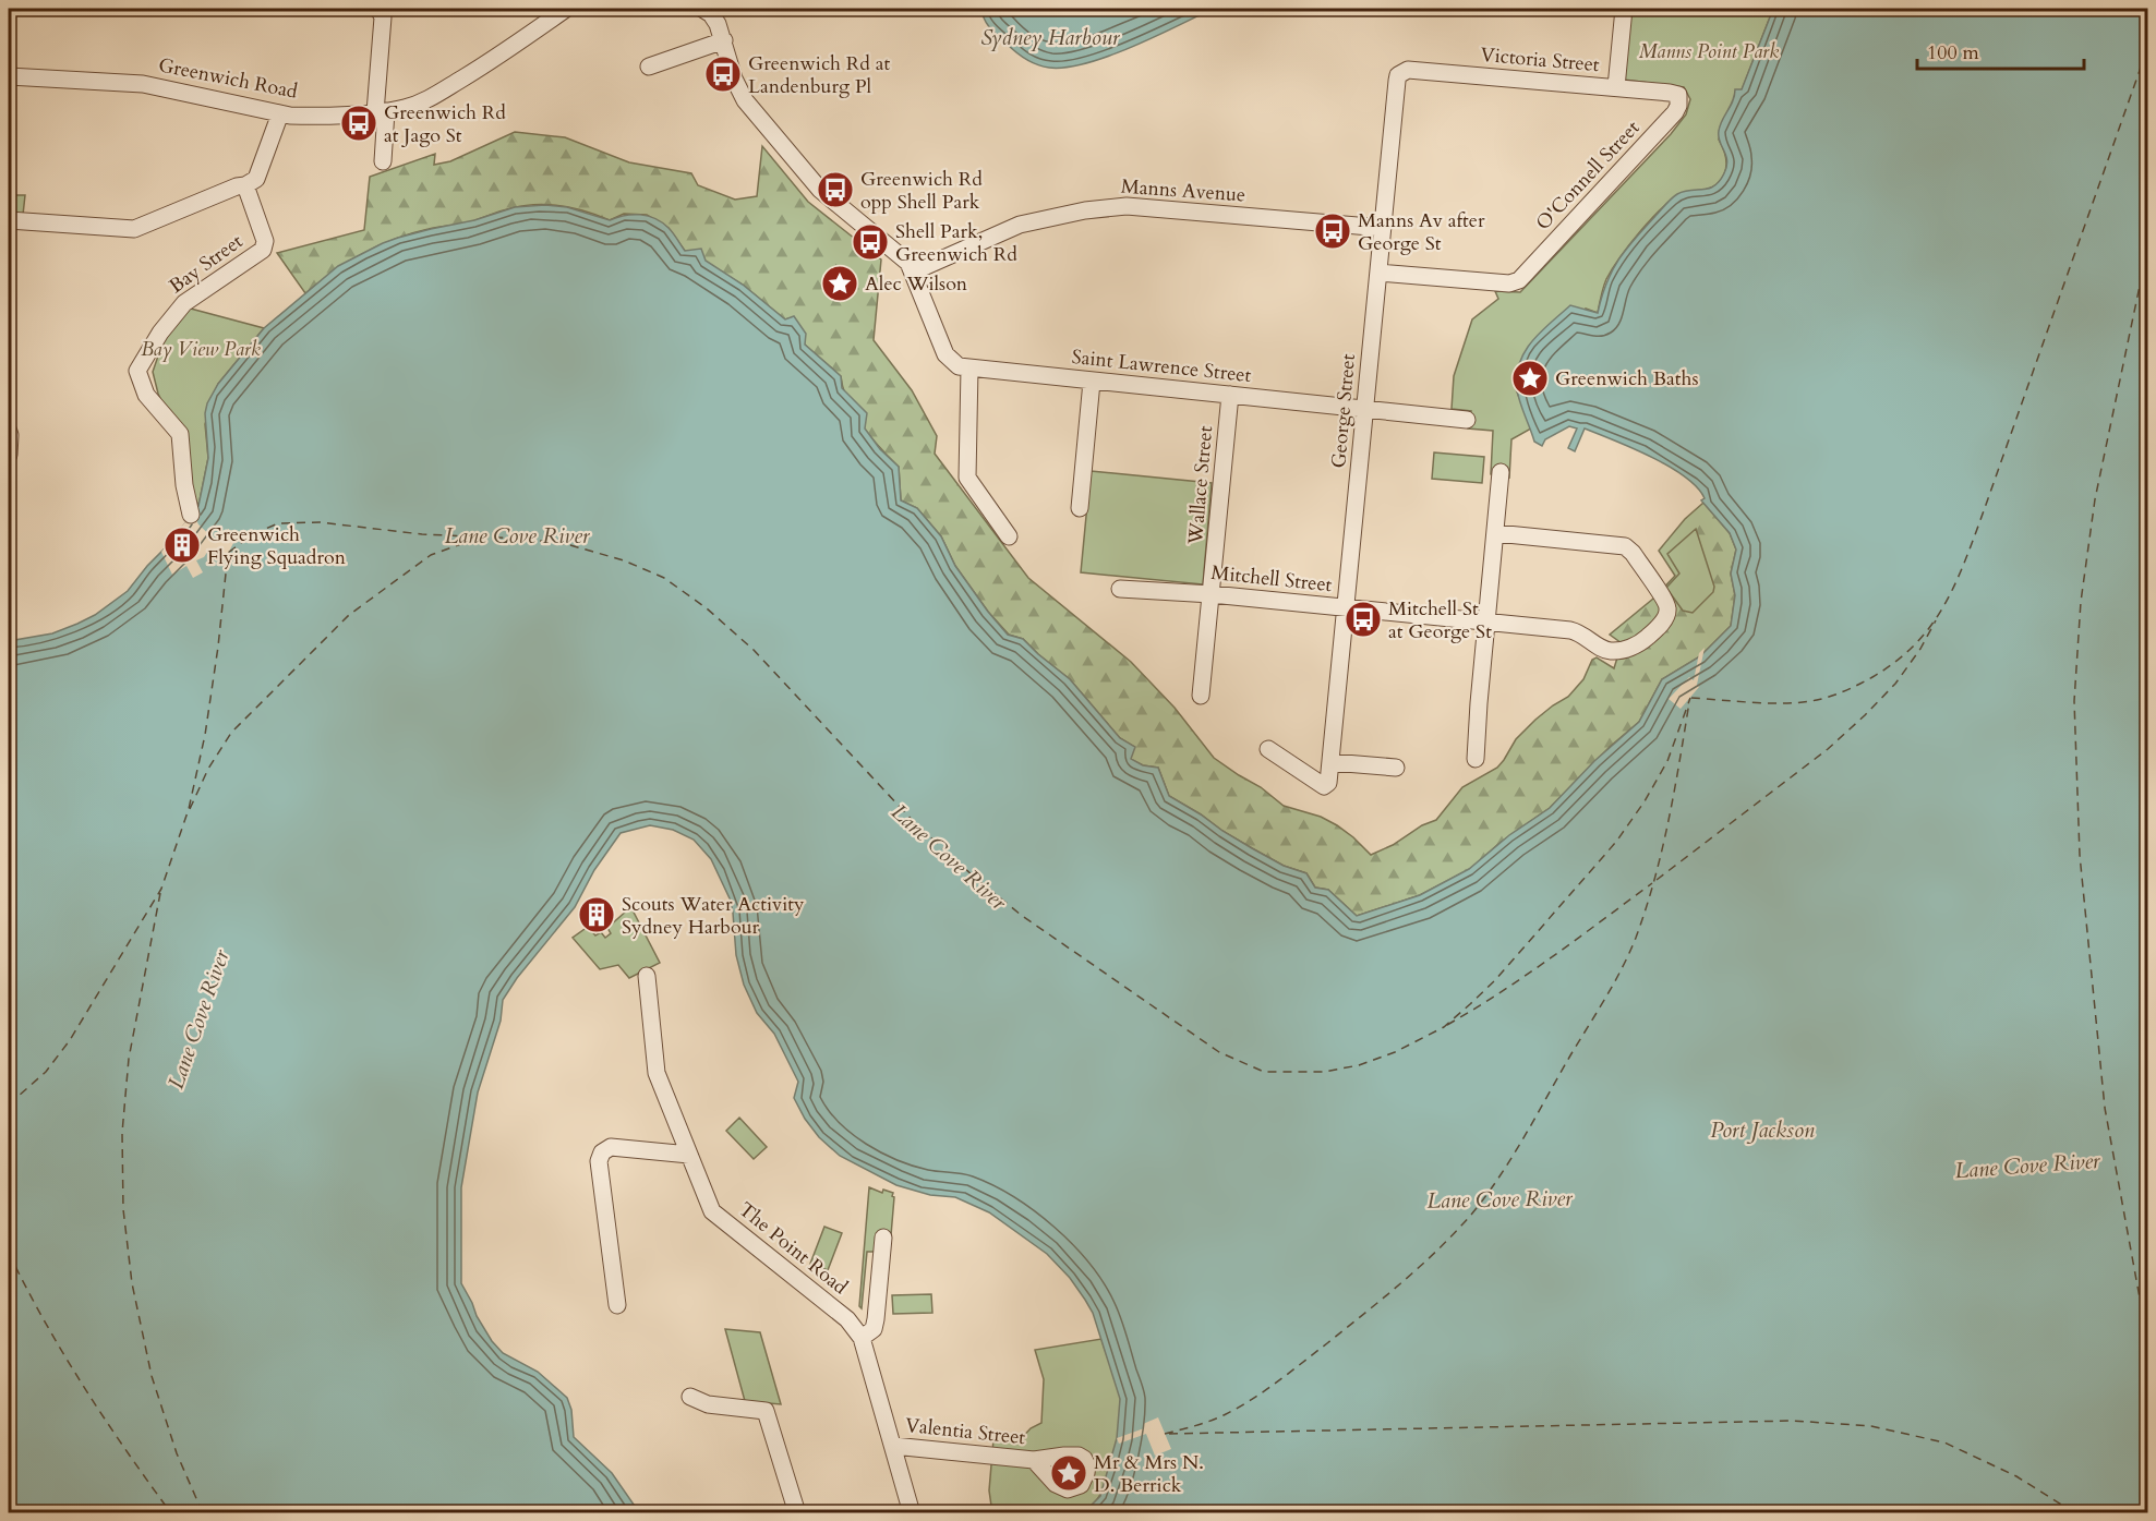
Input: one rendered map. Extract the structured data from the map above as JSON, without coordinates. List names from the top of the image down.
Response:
{
  "streets": {
    "street": [
      "Victoria Street",
      "Greenwich Road",
      "O'Connell Street",
      "Manns Avenue",
      "Bay Street",
      "Saint Lawrence Street",
      "George Street",
      "Wallace Street",
      "Mitchell Street",
      "The Point Road",
      "Valentia Street"
    ]
  },
  "crossings": [
    ["Victoria Street", "O'Connell Street"],
    ["Victoria Street", "George Street"],
    ["O'Connell Street", "George Street"],
    ["Manns Avenue", "Saint Lawrence Street"],
    ["Manns Avenue", "George Street"],
    ["Saint Lawrence Street", "George Street"],
    ["Saint Lawrence Street", "Wallace Street"],
    ["George Street", "Mitchell Street"],
    ["Wallace Street", "Mitchell Street"],
    ["The Point Road", "Valentia Street"]
  ],
  "water": ["Sydney Harbour", "Lane Cove River", "Port Jackson"],
  "parks": ["Manns Point Park", "Bay View Park"],
  "places": {
    "bus stop": [
      "Greenwich Rd at Landenburg Pl",
      "Greenwich Rd at Jago St",
      "Greenwich Rd opp Shell Park",
      "Manns Av after George St",
      "Shell Park, Greenwich Rd",
      "Mitchell St at George St"
    ],
    "place": ["Alec Wilson", "Greenwich Baths", "Mr & Mrs N. D. Berrick"],
    "building": ["Greenwich Flying Squadron", "Scouts Water Activity Sydney Harbour"]
  },
  "scale_bar": "100 m"
}
